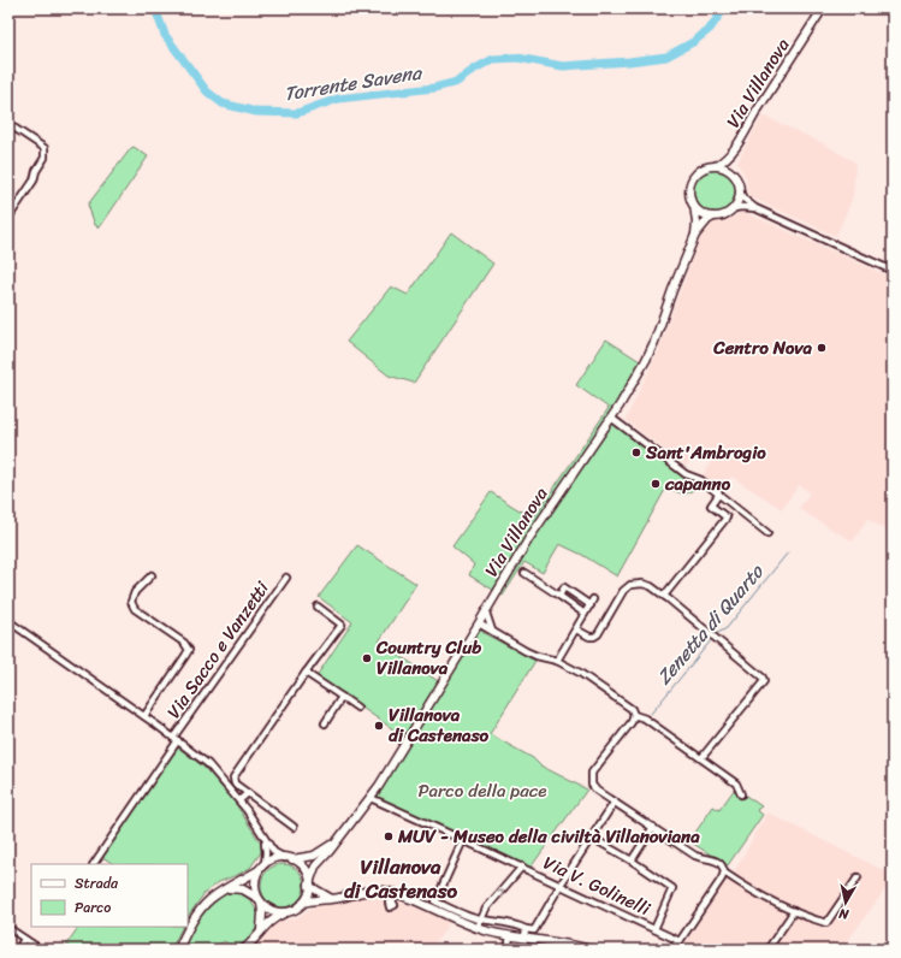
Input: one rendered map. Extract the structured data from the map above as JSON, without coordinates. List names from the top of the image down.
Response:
{
  "streets": {
    "main road": ["Via Villanova"],
    "street": ["Via Sacco e Vanzetti", "Via V. Golinelli"]
  },
  "crossings": [
    ["Via Villanova", "Via V. Golinelli"]
  ],
  "districts": ["Villanova di Castenaso"],
  "water": ["Torrente Savena", "Zenetta di Quarto"],
  "parks": ["Parco della pace"],
  "places": [
    "Centro Nova",
    "Sant'Ambrogio",
    "capanno",
    "Country Club Villanova",
    "Villanova di Castenaso",
    "MUV - Museo della civiltà Villanoviana"
  ],
  "legend": ["Strada", "Parco"],
  "north": "bottom"
}
